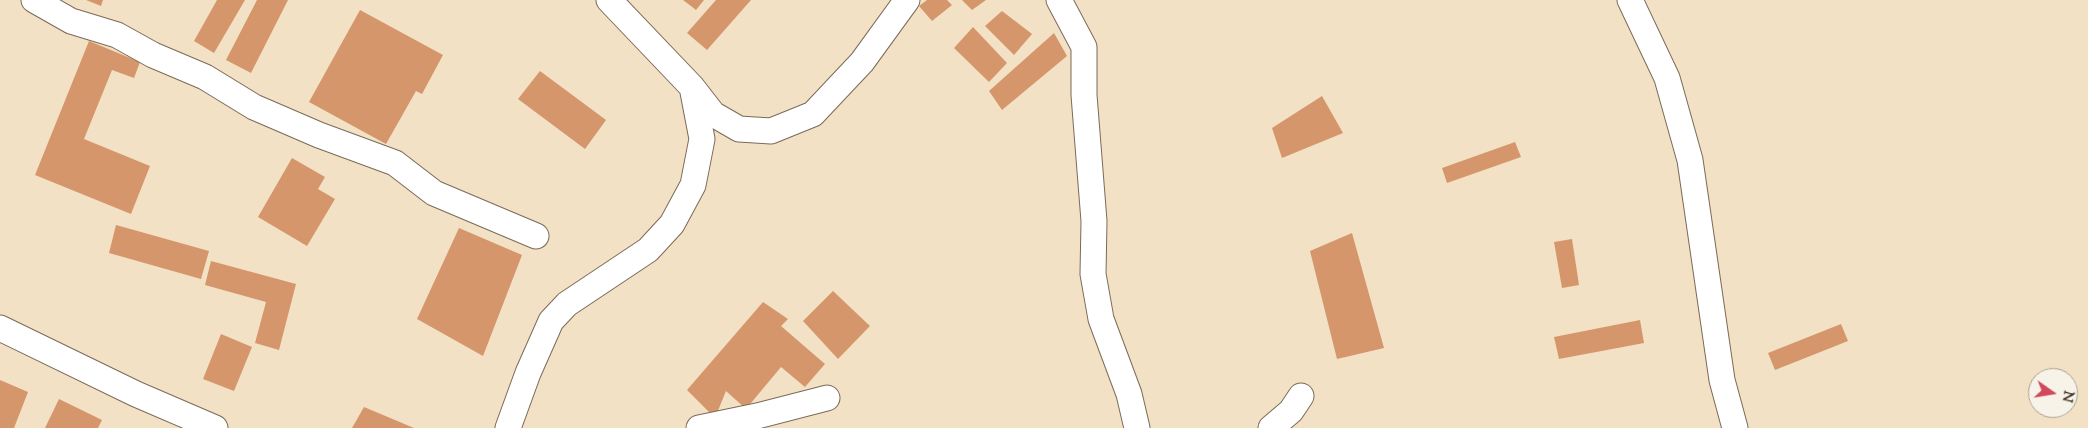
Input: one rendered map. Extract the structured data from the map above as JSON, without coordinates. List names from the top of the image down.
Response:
{
  "north": "right"
}
